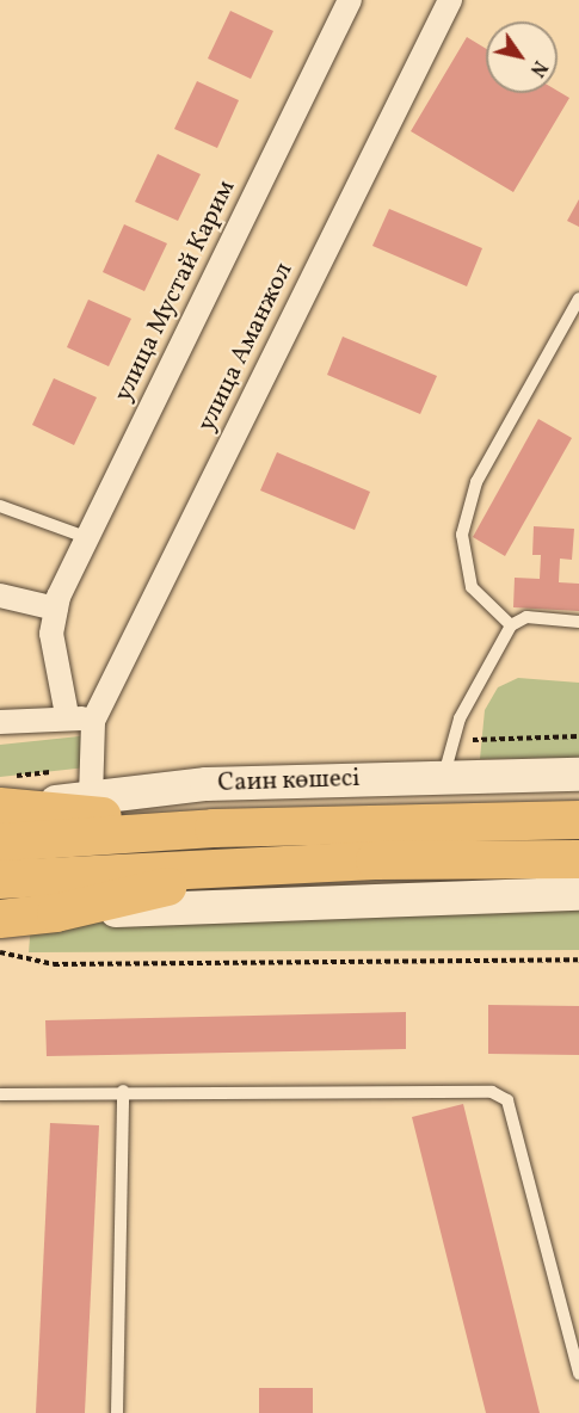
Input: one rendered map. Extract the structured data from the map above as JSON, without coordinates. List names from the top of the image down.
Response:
{
  "streets": {
    "main road": ["Саин көшесі"],
    "street": ["улица Мустай Карим", "улица Аманжол"]
  },
  "north": "bottom right"
}
